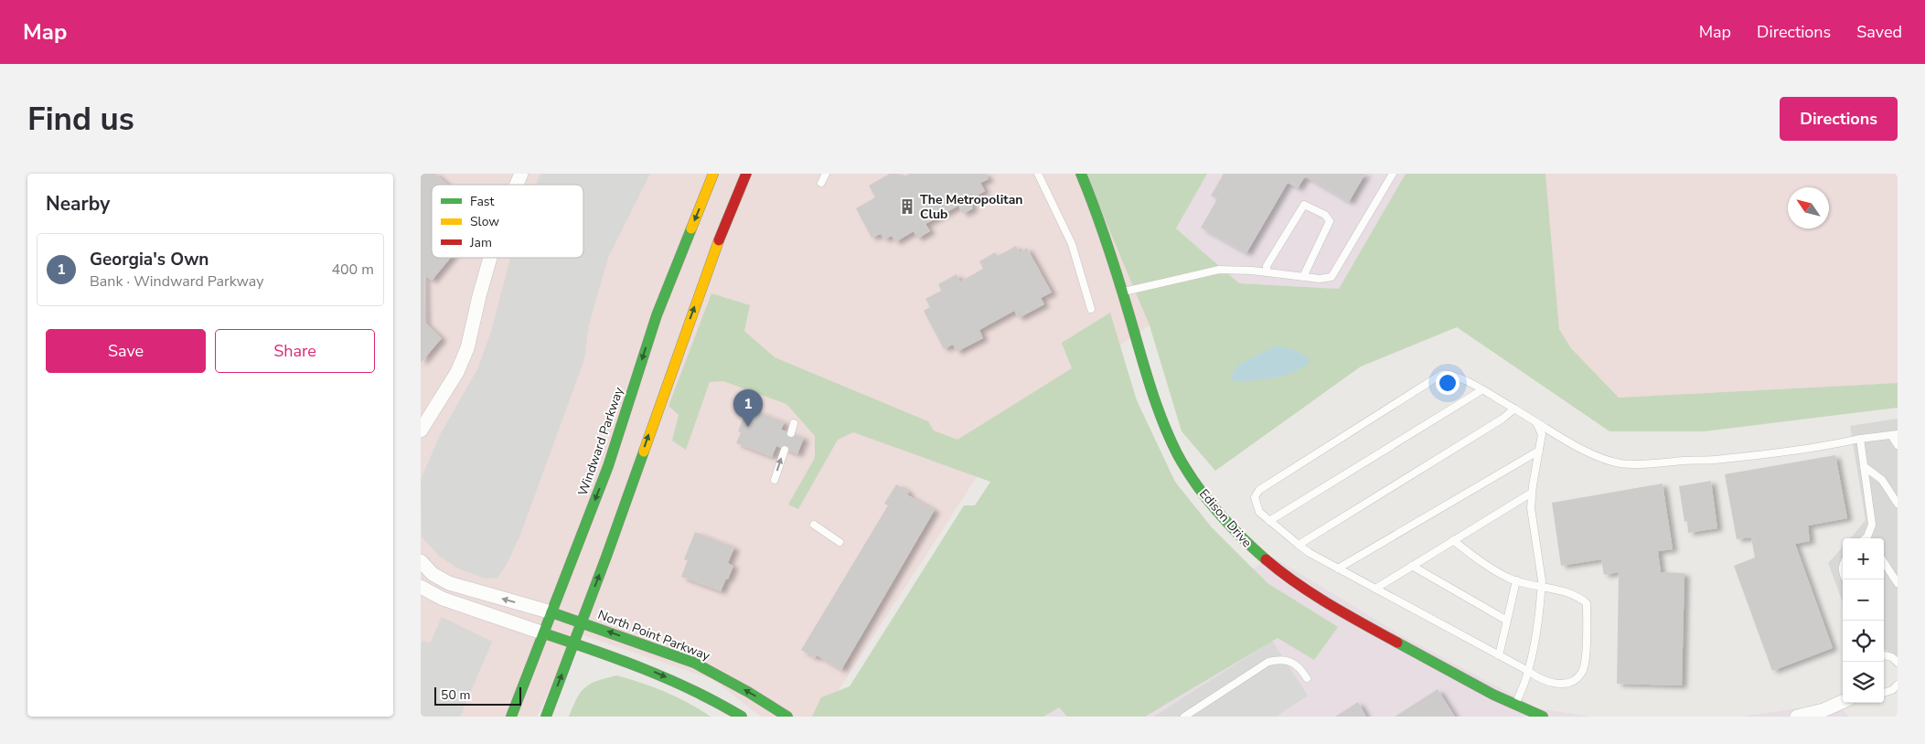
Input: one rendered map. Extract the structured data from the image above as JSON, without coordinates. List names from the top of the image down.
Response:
{
  "streets": {
    "street": ["Windward Parkway", "Edison Drive", "North Point Parkway"]
  },
  "crossings": [
    ["Windward Parkway", "North Point Parkway"]
  ],
  "places": {
    "building": ["The Metropolitan Club"]
  },
  "legend": ["Fast", "Slow", "Jam"],
  "scale_bar": "50 m",
  "north": "top left",
  "page": {
    "header": "Map",
    "nav": ["Map", "Directions", "Saved"],
    "buttons": [
      "Directions",
      ["Save", "Share"]
    ],
    "title": "Find us",
    "heading": "Nearby",
    "list": [
      {
        "mark": "1",
        "name": "Georgia's Own",
        "note": "Bank · Windward Parkway",
        "value": "400 m"
      }
    ],
    "pins": "1",
    "map_buttons": ["+", "−"],
    "scale": "50 m"
  }
}
